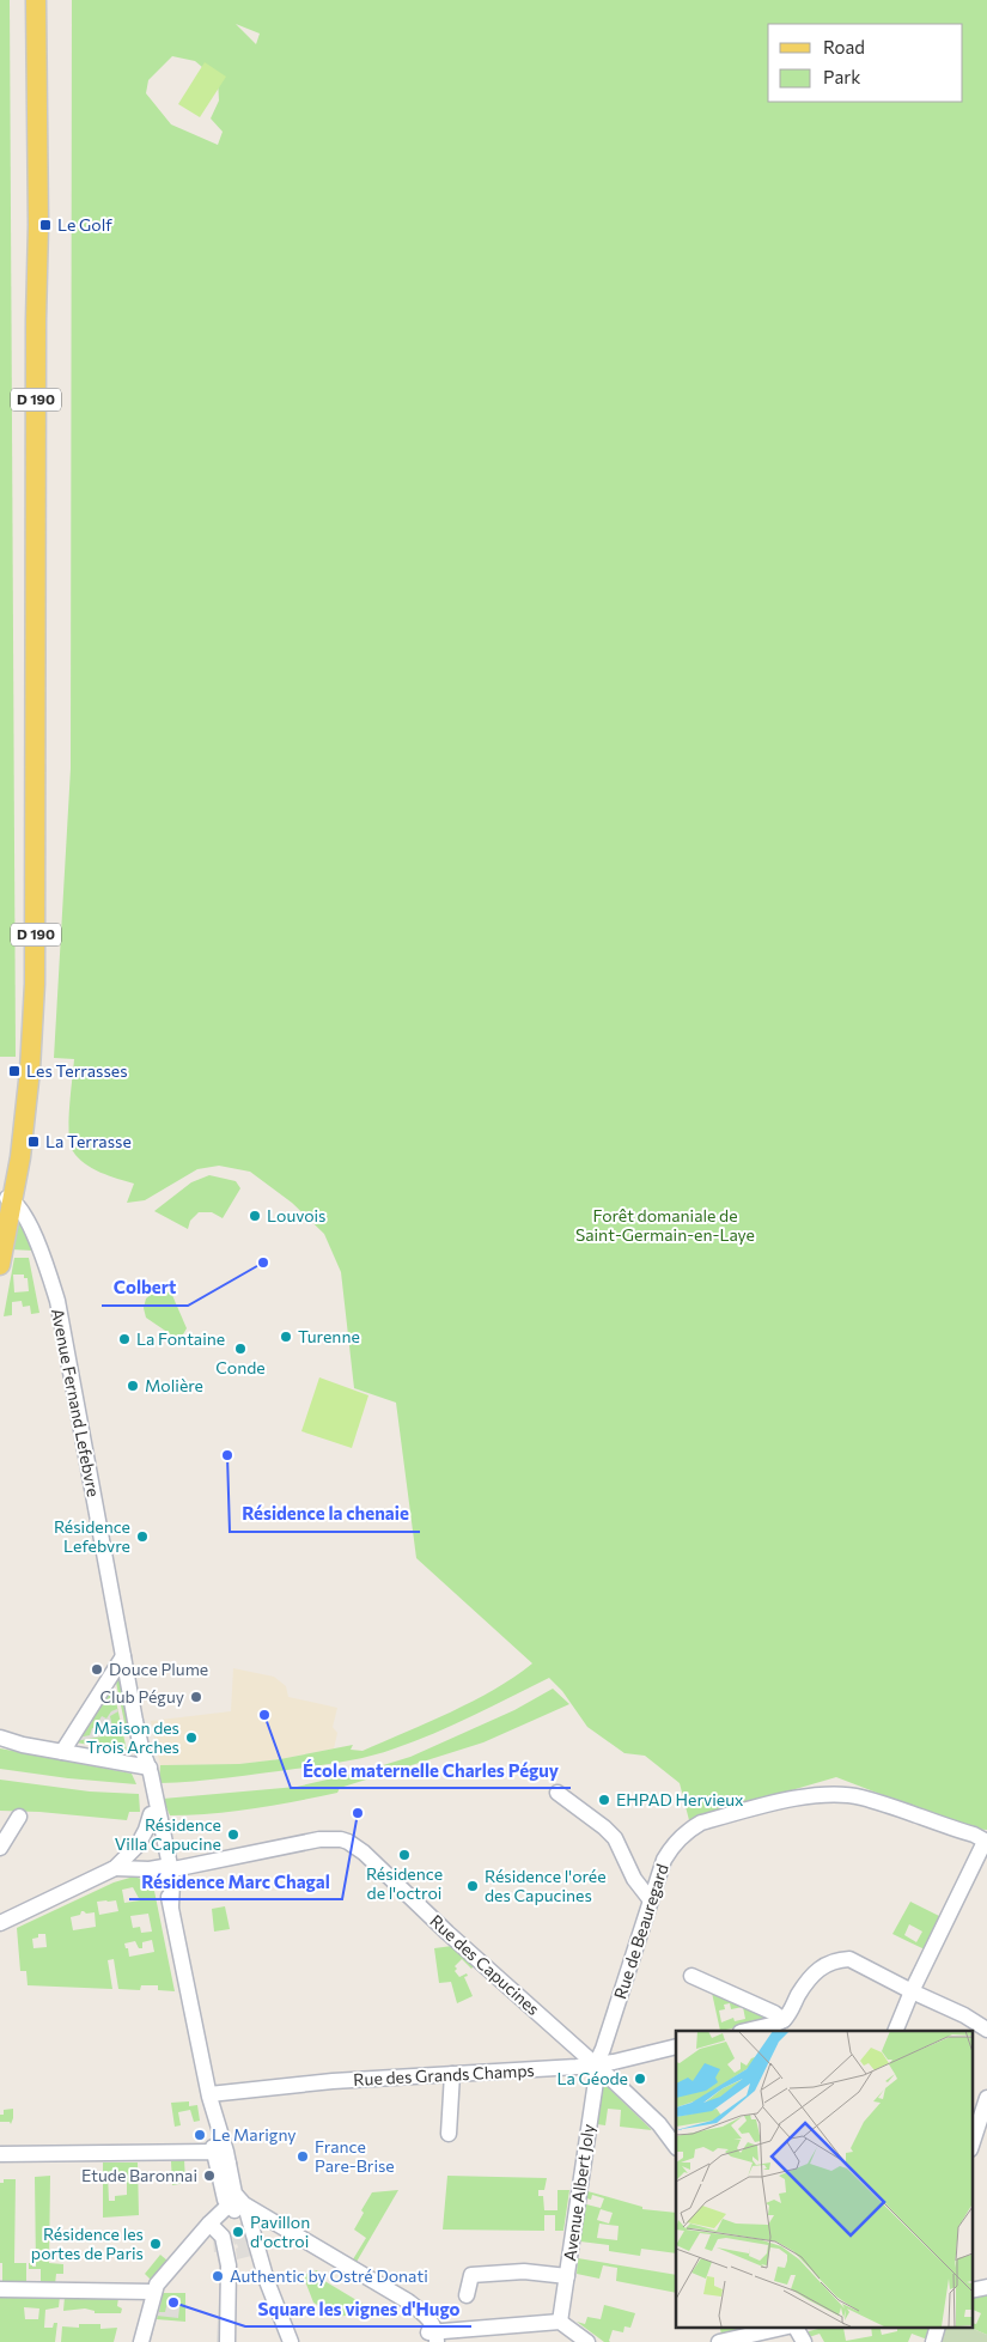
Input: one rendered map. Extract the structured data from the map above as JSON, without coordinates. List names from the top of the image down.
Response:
{
  "streets": {
    "main road": ["D 190"],
    "street": [
      "Avenue Fernand Lefebvre",
      "Rue de Beauregard",
      "Rue des Capucines",
      "Rue des Grands Champs",
      "Avenue Albert Joly"
    ]
  },
  "crossings": [
    ["D 190", "Avenue Fernand Lefebvre"],
    ["Avenue Fernand Lefebvre", "Rue des Capucines"],
    ["Avenue Fernand Lefebvre", "Rue des Grands Champs"],
    ["Rue de Beauregard", "Rue des Capucines"],
    ["Rue de Beauregard", "Rue des Grands Champs"],
    ["Rue de Beauregard", "Avenue Albert Joly"],
    ["Rue des Capucines", "Rue des Grands Champs"],
    ["Rue des Capucines", "Avenue Albert Joly"],
    ["Rue des Grands Champs", "Avenue Albert Joly"]
  ],
  "parks": ["Forêt domaniale de Saint-Germain-en-Laye"],
  "places": {
    "transit": ["Le Golf", "Les Terrasses", "La Terrasse"],
    "other": [
      "Louvois",
      "Colbert",
      "Turenne",
      "La Fontaine",
      "Conde",
      "Molière",
      "Résidence la chenaie",
      "Résidence Lefebvre",
      "Douce Plume",
      "Club Péguy",
      "École maternelle Charles Péguy",
      "Maison des Trois Arches",
      "EHPAD Hervieux",
      "Résidence Marc Chagal",
      "Résidence Villa Capucine",
      "Résidence de l'octroi",
      "Résidence l'orée des Capucines",
      "La Géode",
      "Le Marigny",
      "France Pare-Brise",
      "Etude Baronnai",
      "Pavillon d'octroi",
      "Résidence les portes de Paris",
      "Authentic by Ostré Donati",
      "Square les vignes d'Hugo"
    ]
  },
  "legend": ["Road", "Park"]
}
